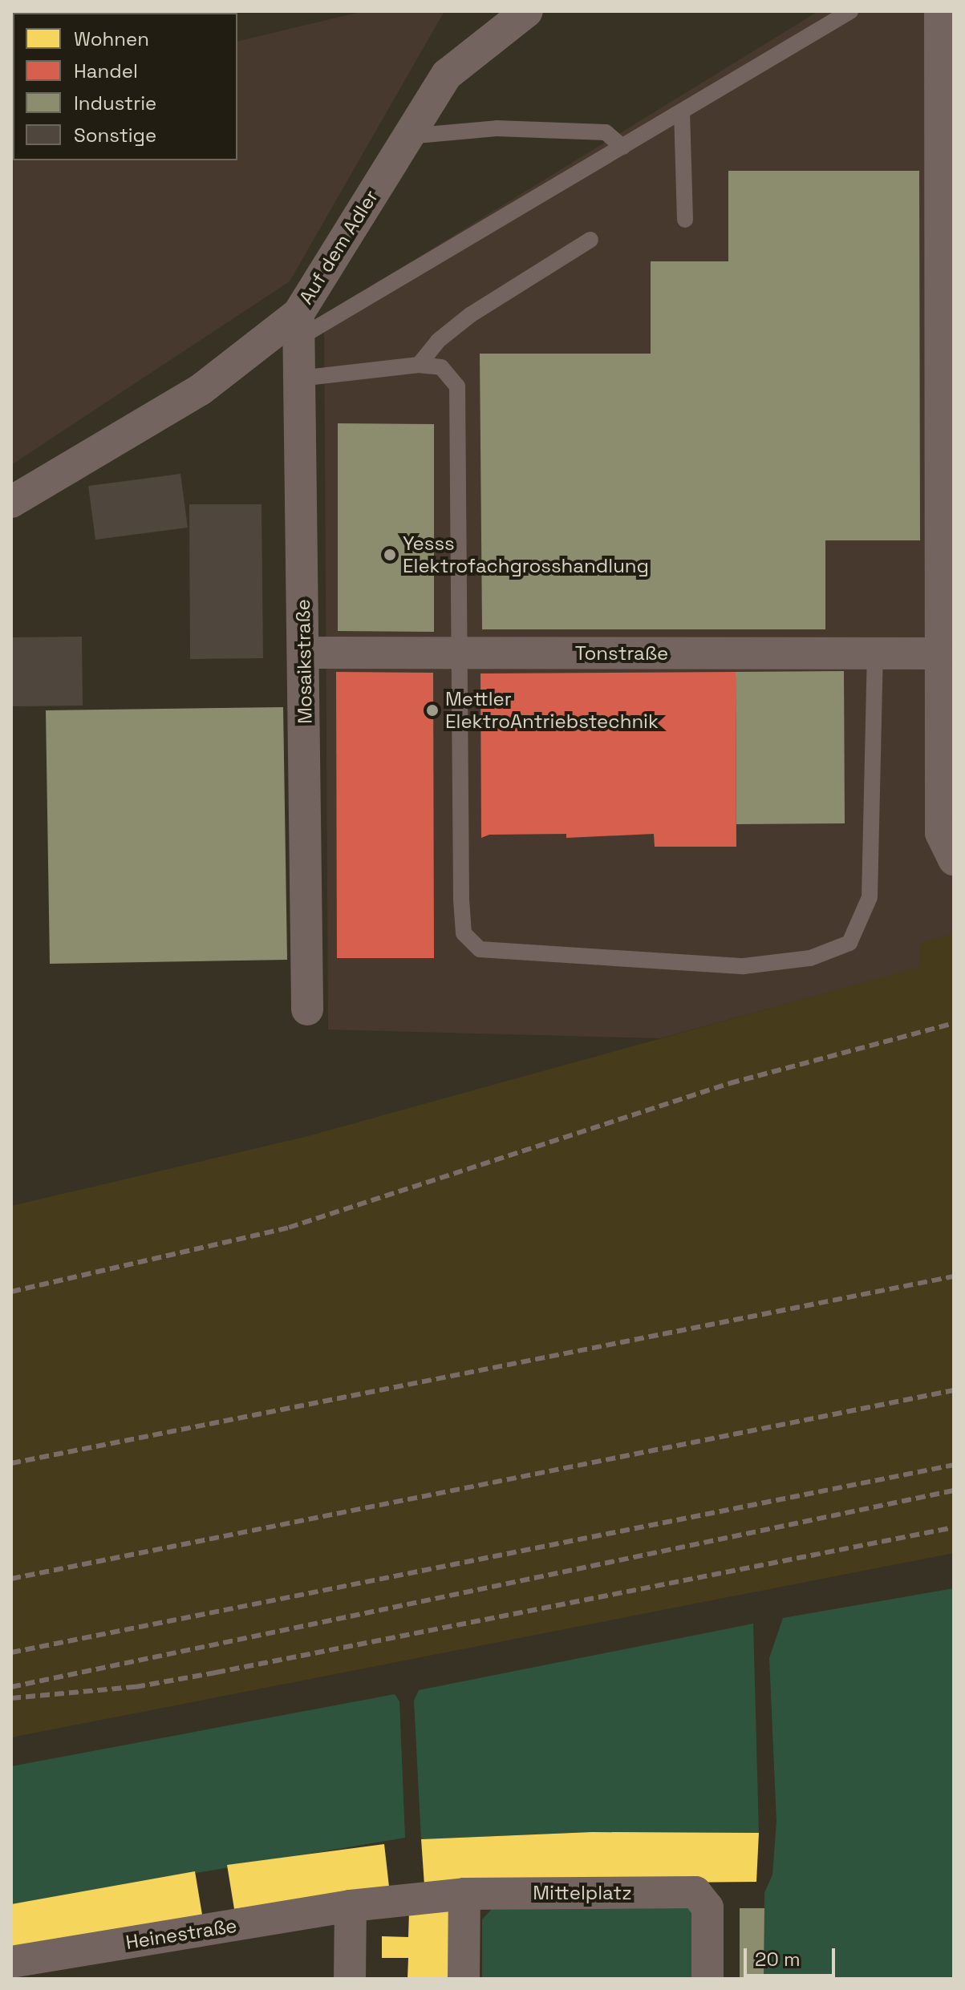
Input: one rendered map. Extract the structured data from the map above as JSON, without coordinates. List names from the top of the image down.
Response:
{
  "streets": {
    "street": [
      "Auf dem Adler",
      "Tonstraße",
      "Mosaikstraße",
      "Mittelplatz",
      "Heinestraße"
    ]
  },
  "crossings": [
    ["Auf dem Adler", "Mosaikstraße"],
    ["Tonstraße", "Mosaikstraße"],
    ["Mittelplatz", "Heinestraße"]
  ],
  "places": ["Yesss Elektrofachgrosshandlung", "Mettler ElektroAntriebstechnik"],
  "legend": [
    "Wohnen",
    "Handel",
    "Industrie",
    "Sonstige"
  ],
  "scale_bar": "20 m"
}
